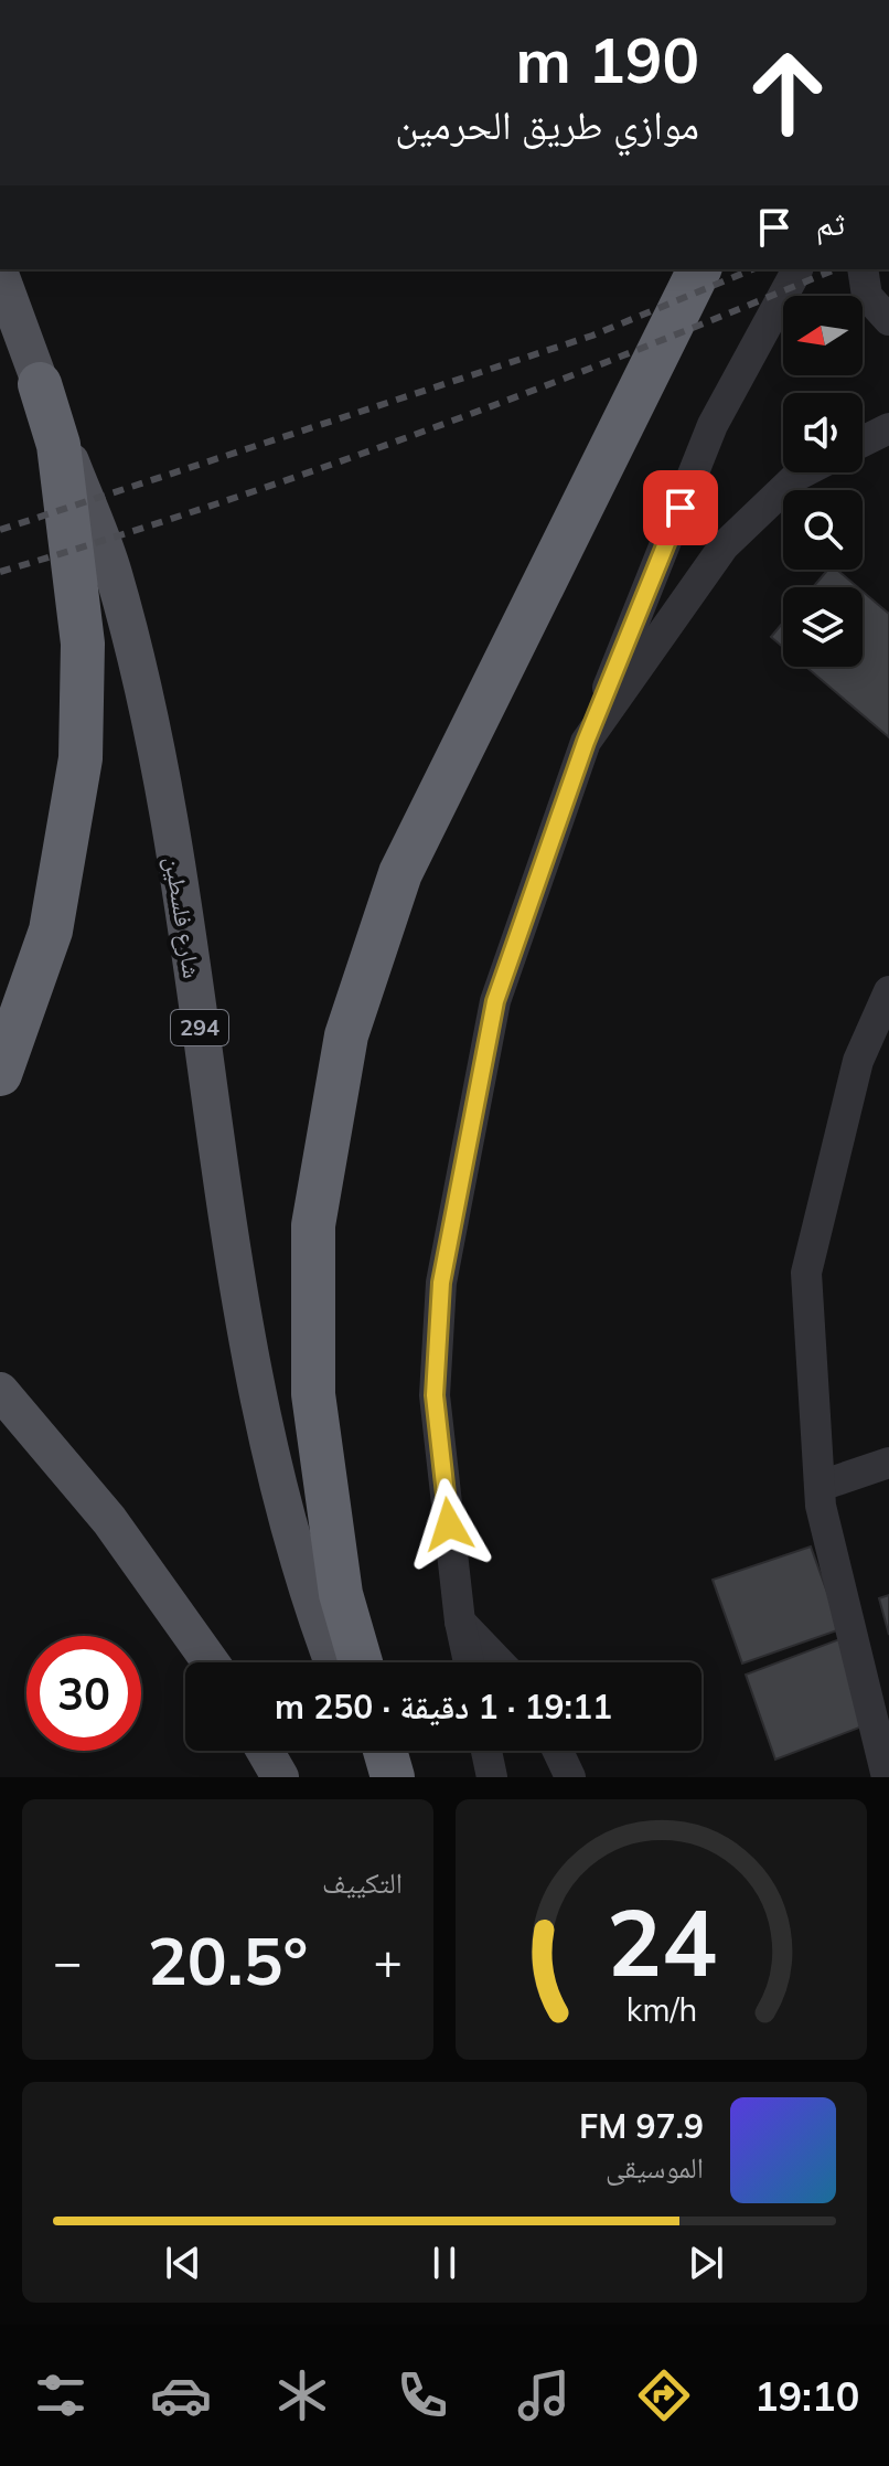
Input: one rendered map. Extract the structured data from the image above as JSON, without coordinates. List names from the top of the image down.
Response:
{
  "streets": {
    "main road": ["شارع فلسطين", "294"]
  },
  "north": "left",
  "page": {
    "turn": ["190 m", "موازي طريق الحرمين"],
    "then": "ثم",
    "limit": "30",
    "trip": "19:11 · 1 دقيقة · 250 m",
    "tile": "التكييف",
    "heat": ["−", "20.5°", "+"],
    "song": ["97.9 FM", "الموسيقى"],
    "tabs": "19:10",
    "gauge": ["24", "km/h"]
  }
}
